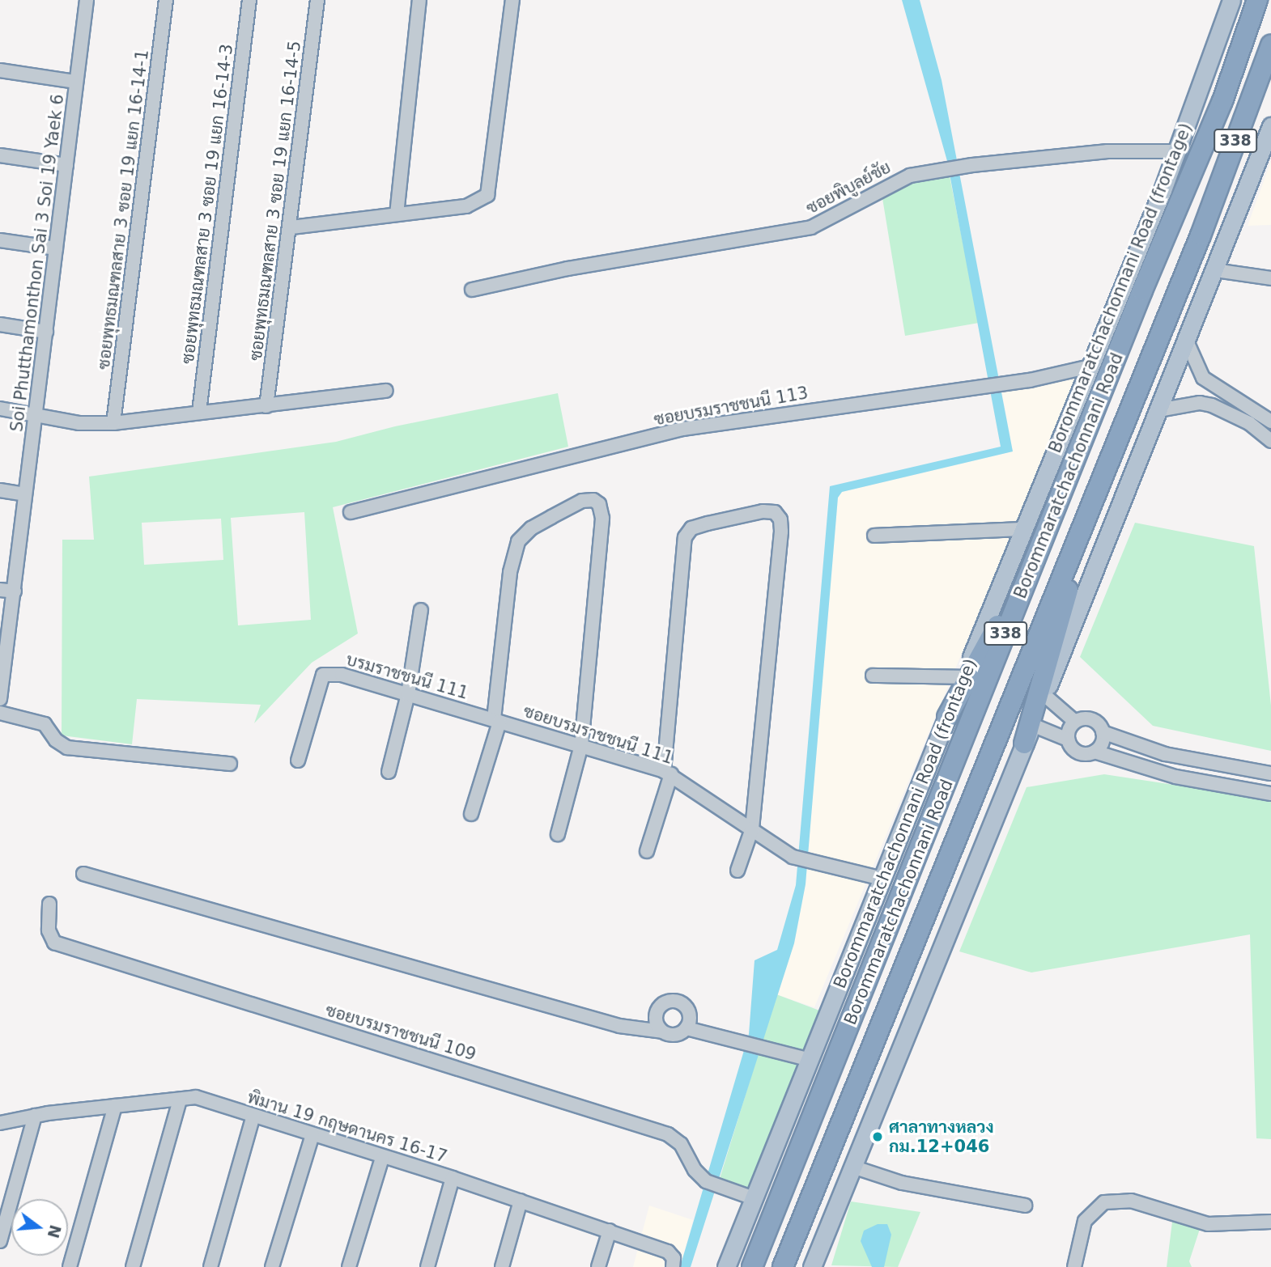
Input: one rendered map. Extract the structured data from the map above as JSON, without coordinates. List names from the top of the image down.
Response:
{
  "streets": {
    "highway": ["338", "Borommaratchachonnani Road"],
    "main road": ["Borommaratchachonnani Road (frontage)"],
    "street": [
      "ซอยพิบูลย์ชัย",
      "ซอยพุทธมณฑลสาย 3 ซอย 19 แยก 16-14-5",
      "ซอยพุทธมณฑลสาย 3 ซอย 19 แยก 16-14-3",
      "ซอยพุทธมณฑลสาย 3 ซอย 19 แยก 16-14-1",
      "Soi Phutthamonthon Sai 3 Soi 19 Yaek 6",
      "ซอยบรมราชชนนี 113",
      "บรมราชชนนี 111",
      "ซอยบรมราชชนนี 111",
      "ซอยบรมราชชนนี 109",
      "พิมาน 19 กฤษดานคร 16-17"
    ]
  },
  "crossings": [
    ["ซอยพิบูลย์ชัย", "Borommaratchachonnani Road (frontage)"],
    ["Borommaratchachonnani Road (frontage)", "ซอยบรมราชชนนี 113"],
    ["Borommaratchachonnani Road (frontage)", "ซอยบรมราชชนนี 111"],
    ["Borommaratchachonnani Road (frontage)", "ซอยบรมราชชนนี 109"],
    ["บรมราชชนนี 111", "ซอยบรมราชชนนี 111"]
  ],
  "places": ["ศาลาทางหลวง กม.12+046"],
  "north": "right"
}
